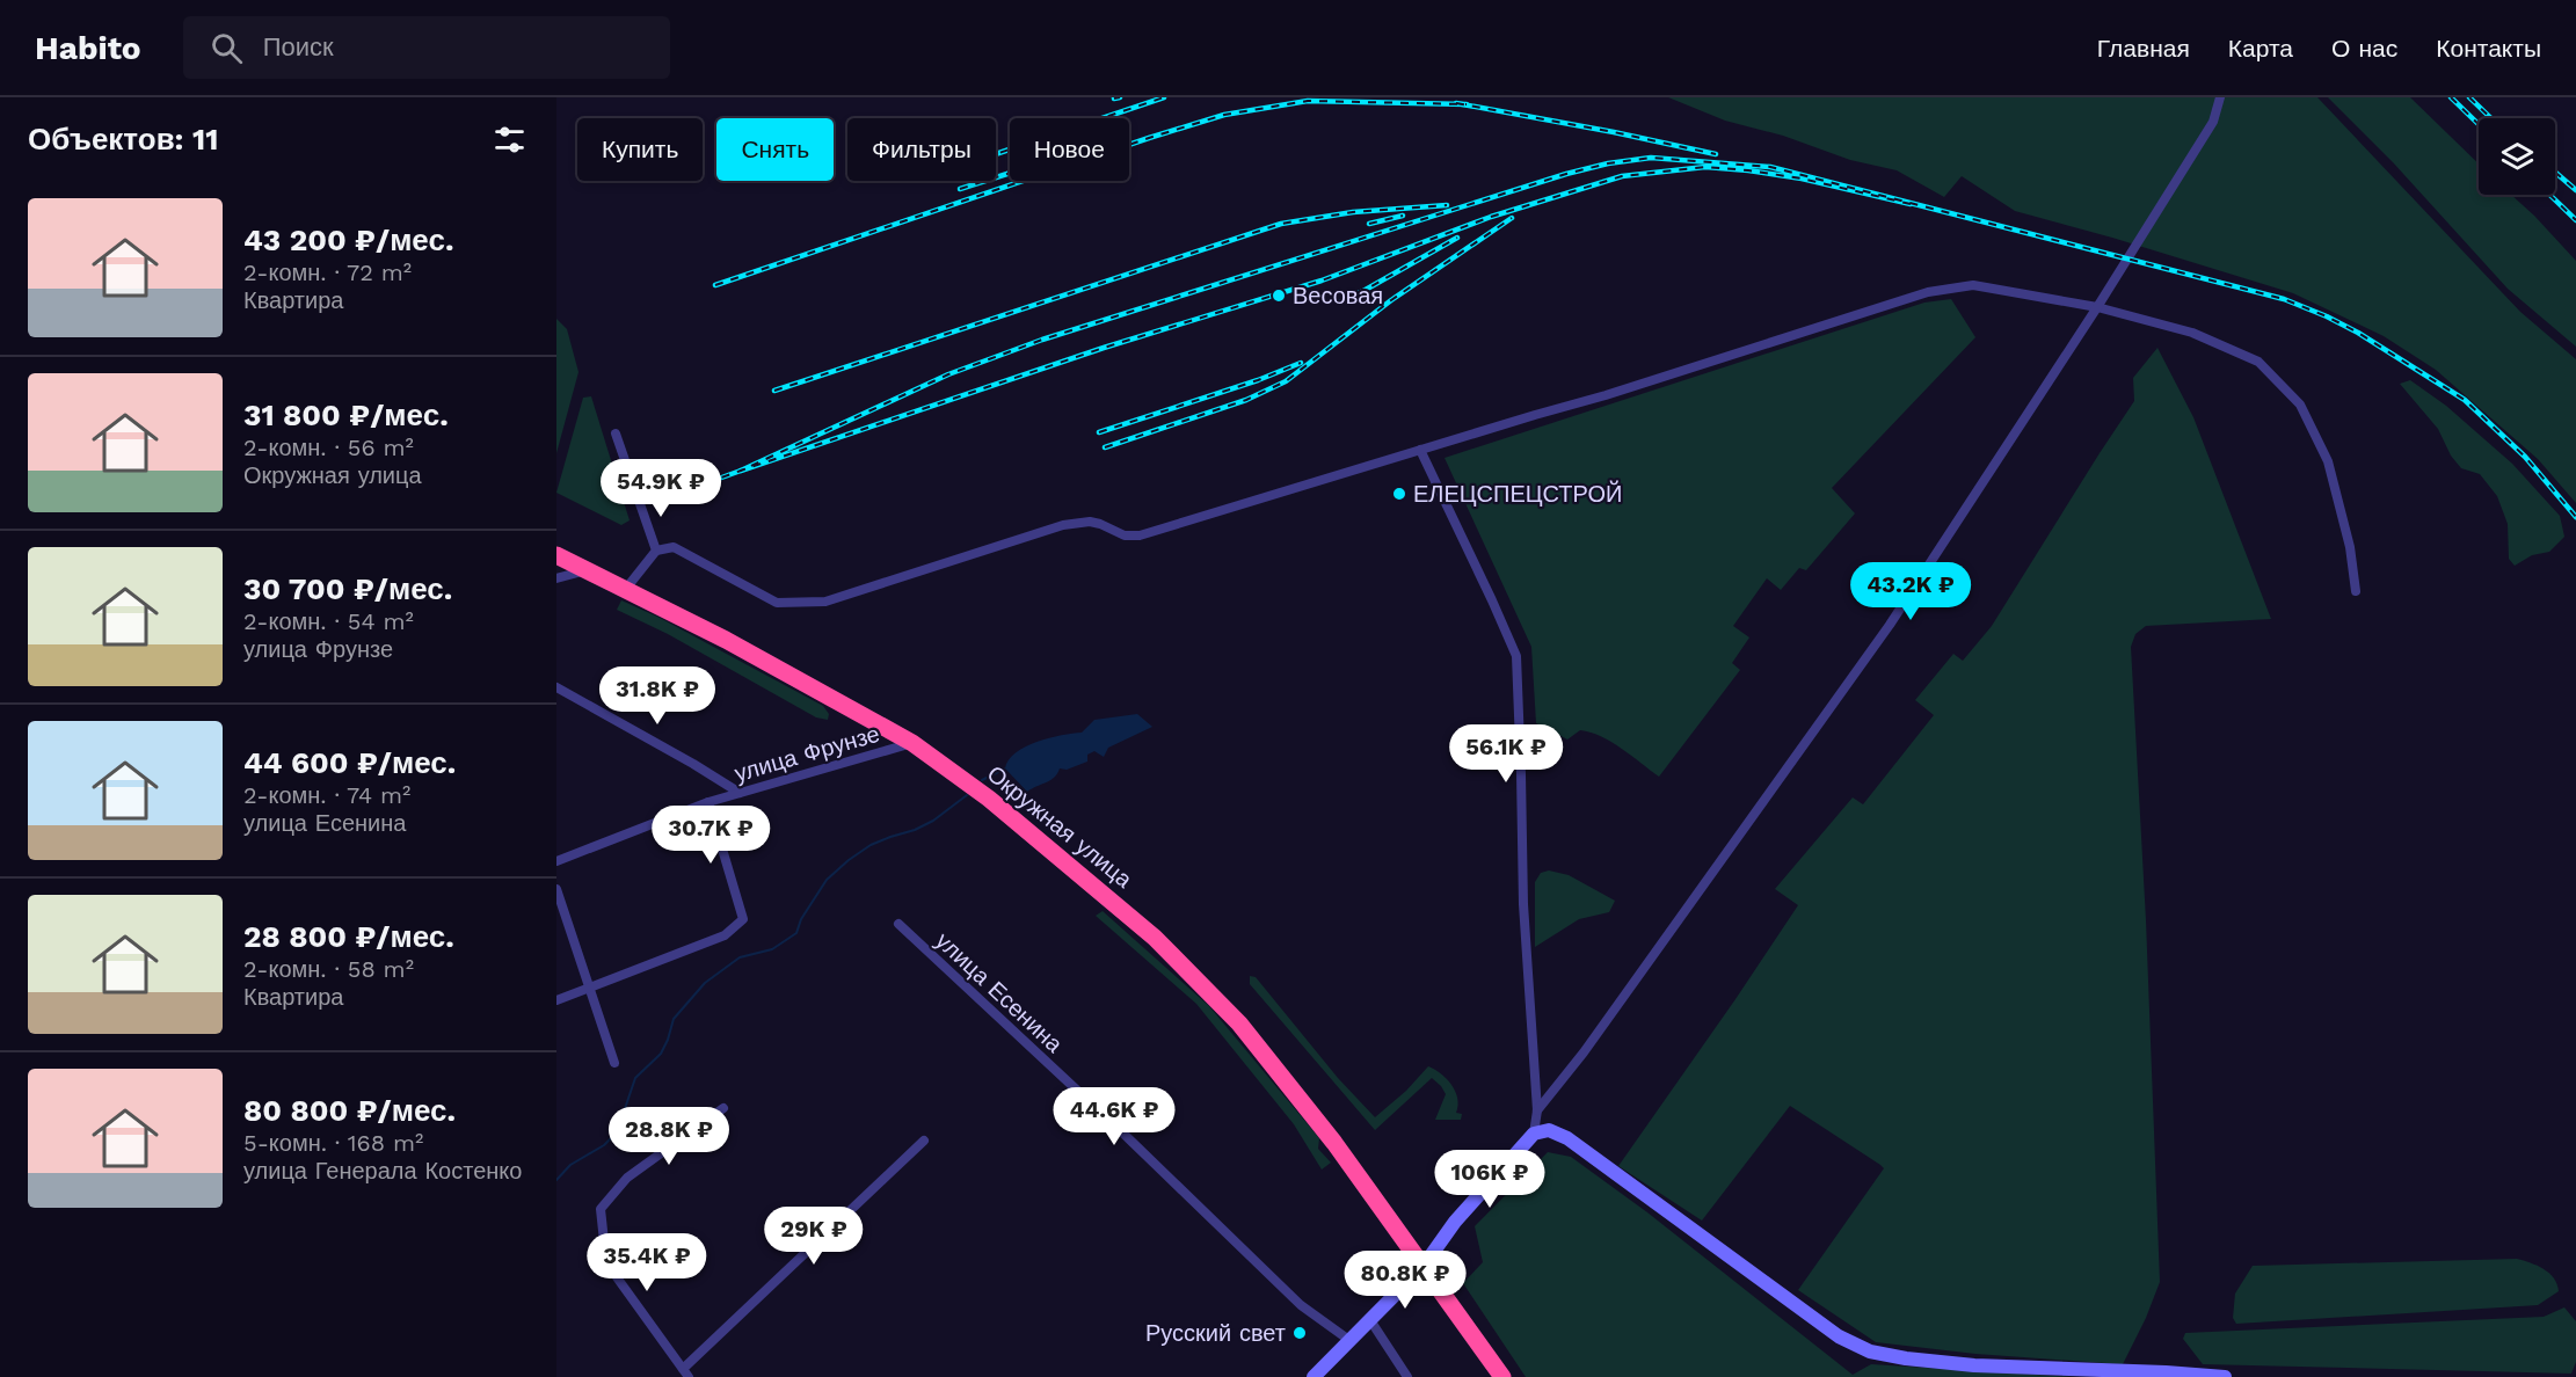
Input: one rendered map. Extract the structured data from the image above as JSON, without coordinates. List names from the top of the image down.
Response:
{
  "streets": {
    "highway": ["Окружная улица"],
    "street": ["улица Фрунзе", "улица Есенина"]
  },
  "crossings": [
    ["улица Фрунзе", "Окружная улица"]
  ],
  "places": ["Весовая", "ЕЛЕЦСПЕЦСТРОЙ", "Русский свет"],
  "page": {
    "header": "Habito",
    "search": "Поиск",
    "nav": [
      "Главная",
      "Карта",
      "О нас",
      "Контакты"
    ],
    "heading": "Объектов: 11",
    "chip": [
      "Купить",
      "Снять",
      "Фильтры",
      "Новое"
    ],
    "list": [
      {
        "name": "43 200 ₽/мес.",
        "note": "2-комн. · 72 m² · Квартира"
      },
      {
        "name": "31 800 ₽/мес.",
        "note": "2-комн. · 56 m² · Окружная улица"
      },
      {
        "name": "30 700 ₽/мес.",
        "note": "2-комн. · 54 m² · улица Фрунзе"
      },
      {
        "name": "44 600 ₽/мес.",
        "note": "2-комн. · 74 m² · улица Есенина"
      },
      {
        "name": "28 800 ₽/мес.",
        "note": "2-комн. · 58 m² · Квартира"
      },
      {
        "name": "80 800 ₽/мес.",
        "note": "5-комн. · 168 m² · улица Генерала Костенко"
      }
    ],
    "price": [
      "54.9K ₽",
      "43.2K ₽",
      "31.8K ₽",
      "56.1K ₽",
      "30.7K ₽",
      "44.6K ₽",
      "28.8K ₽",
      "106K ₽",
      "29K ₽",
      "35.4K ₽",
      "80.8K ₽"
    ]
  }
}
